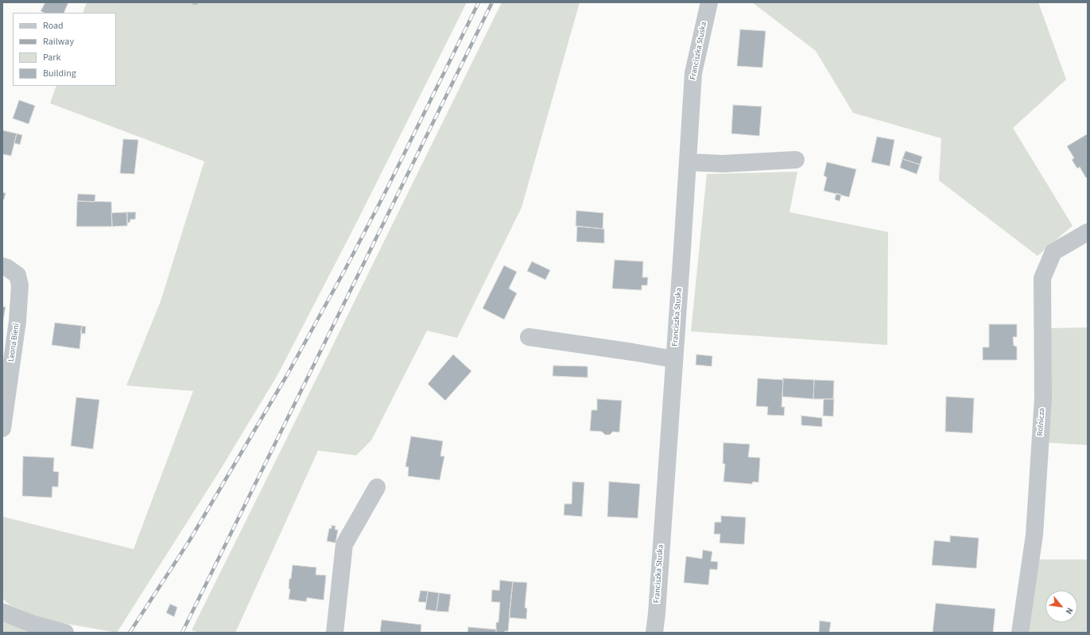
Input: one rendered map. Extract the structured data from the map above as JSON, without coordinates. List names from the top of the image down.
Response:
{
  "streets": {
    "street": ["Franciszka Stuska", "Leona Bieni", "Rolnicza"]
  },
  "legend": [
    "Road",
    "Railway",
    "Park",
    "Building"
  ],
  "north": "bottom right"
}
